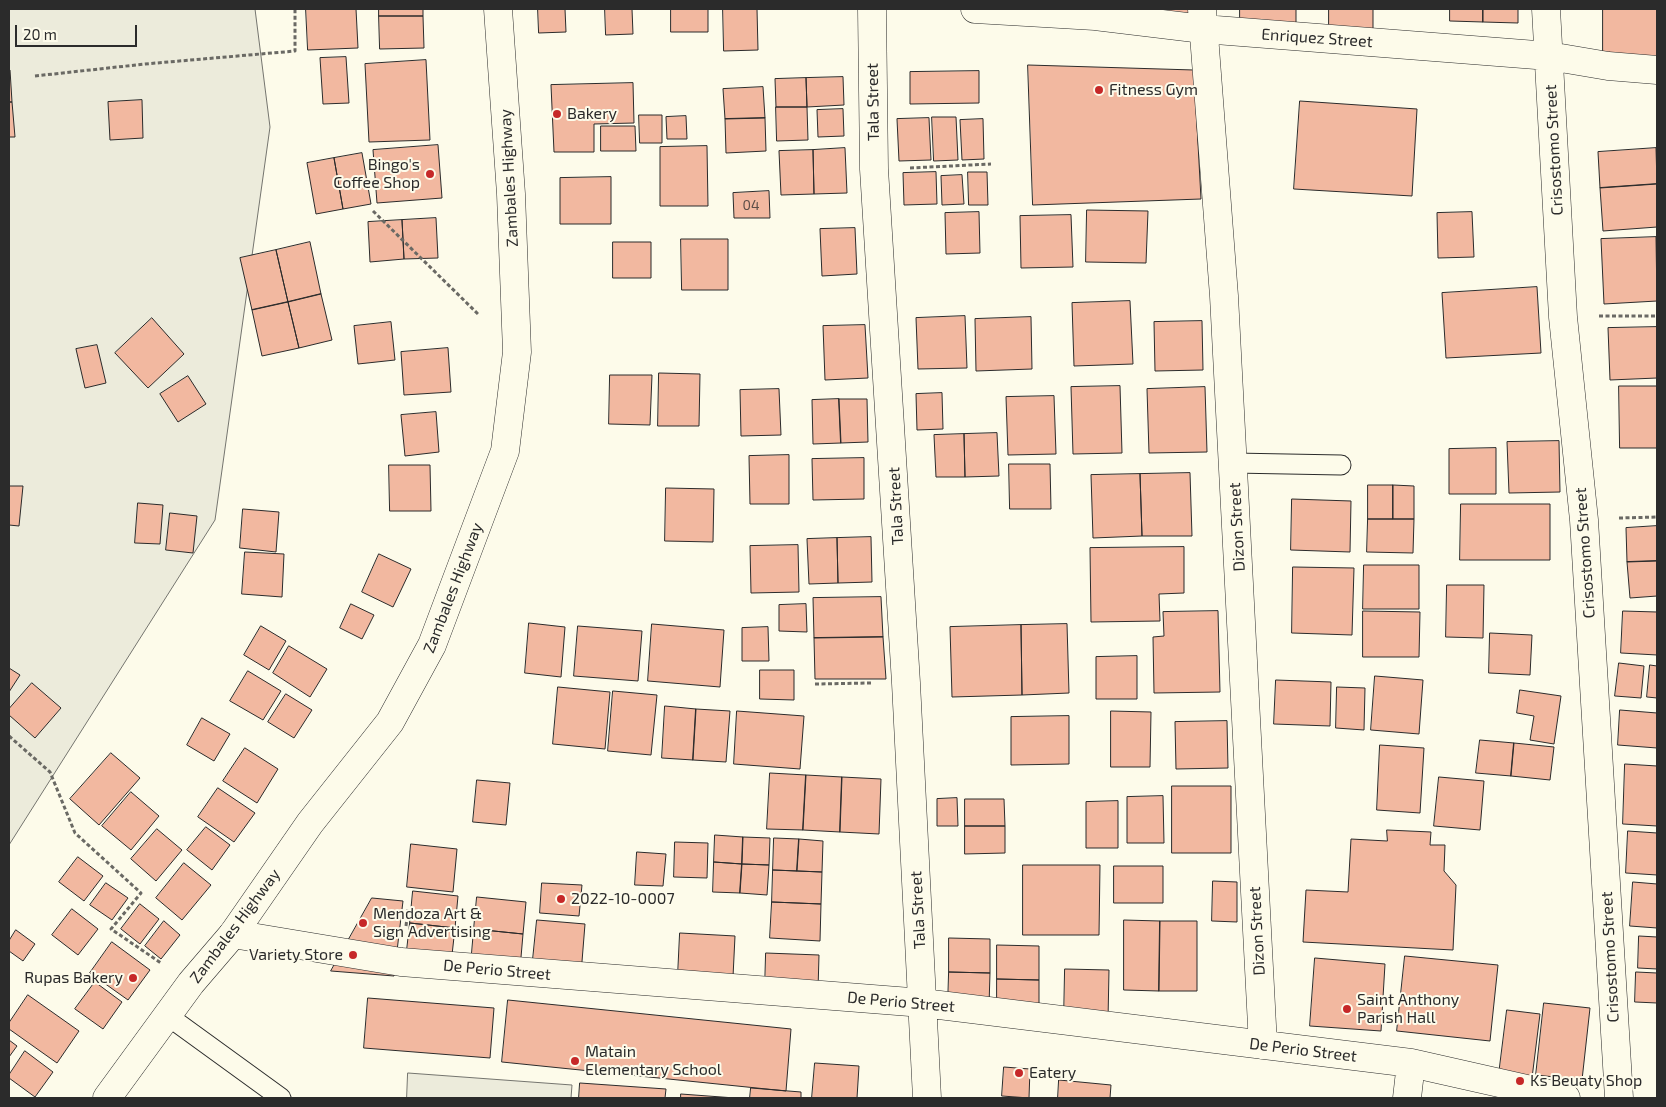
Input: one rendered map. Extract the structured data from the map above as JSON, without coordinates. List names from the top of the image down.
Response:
{
  "streets": {
    "street": [
      "Enriquez Street",
      "Tala Street",
      "Crisostomo Street",
      "Zambales Highway",
      "Dizon Street",
      "De Perio Street"
    ]
  },
  "crossings": [
    ["Enriquez Street", "Crisostomo Street"],
    ["Enriquez Street", "Dizon Street"],
    ["Tala Street", "De Perio Street"],
    ["Zambales Highway", "De Perio Street"],
    ["Dizon Street", "De Perio Street"]
  ],
  "places": [
    "Fitness Gym",
    "Bakery",
    "Bingo's Coffee Shop",
    "2022-10-0007",
    "Mendoza Art & Sign Advertising",
    "Variety Store",
    "Rupas Bakery",
    "Saint Anthony Parish Hall",
    "Matain Elementary School",
    "Eatery",
    "Ks Beuaty Shop"
  ],
  "house_numbers": ["04"],
  "scale_bar": "20 m"
}
